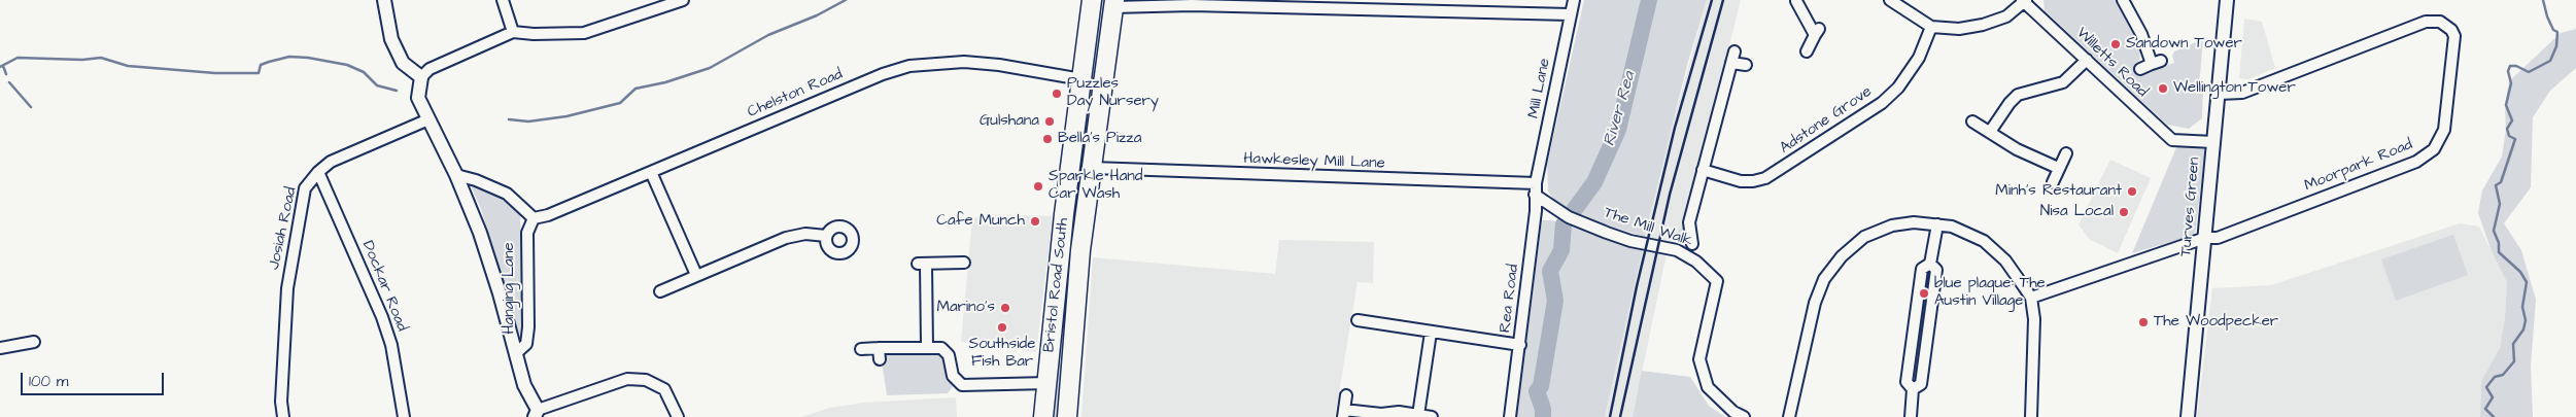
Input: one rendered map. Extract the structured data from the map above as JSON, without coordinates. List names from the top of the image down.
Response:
{
  "streets": {
    "highway": ["Bristol Road South"],
    "street": [
      "Willetts Road",
      "Mill Lane",
      "Chelston Road",
      "Adstone Grove",
      "Hawkesley Mill Lane",
      "Moorpark Road",
      "Turves Green",
      "The Mill Walk",
      "Josiah Road",
      "Dockar Road",
      "Hanging Lane",
      "Rea Road"
    ]
  },
  "crossings": [
    ["Willetts Road", "Turves Green"],
    ["Mill Lane", "Hawkesley Mill Lane"],
    ["Mill Lane", "Rea Road"],
    ["Chelston Road", "Bristol Road South"],
    ["Chelston Road", "Hanging Lane"],
    ["Hawkesley Mill Lane", "Bristol Road South"],
    ["Hawkesley Mill Lane", "Rea Road"],
    ["Moorpark Road", "Turves Green"],
    ["The Mill Walk", "Rea Road"],
    ["Josiah Road", "Dockar Road"],
    ["Josiah Road", "Hanging Lane"]
  ],
  "water": ["River Rea"],
  "places": [
    "Sandown Tower",
    "Wellington Tower",
    "Puzzles Day Nursery",
    "Gulshana",
    "Bella's Pizza",
    "Sparkle Hand Car Wash",
    "Minh's Restaurant",
    "Nisa Local",
    "Cafe Munch",
    "blue plaque: The Austin Village",
    "Marino's",
    "The Woodpecker",
    "Southside Fish Bar"
  ],
  "scale_bar": "100 m"
}
